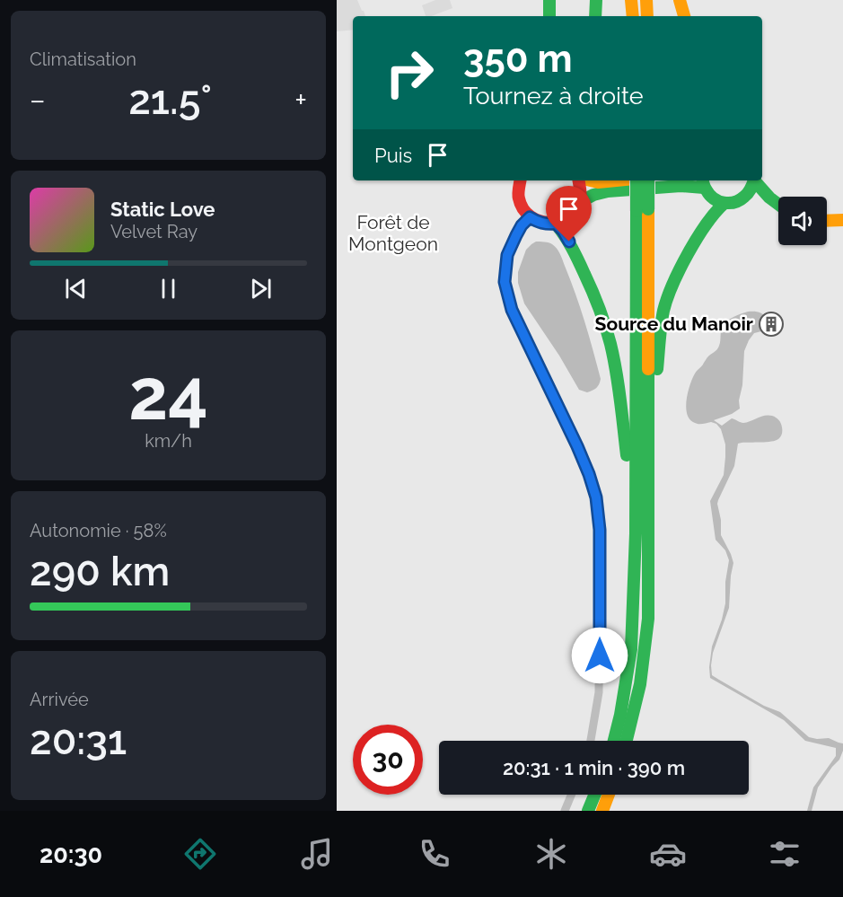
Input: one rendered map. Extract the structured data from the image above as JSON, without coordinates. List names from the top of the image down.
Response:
{
  "parks": ["Forêt de Montgeon"],
  "places": {
    "building": ["Source du Manoir"]
  },
  "page": {
    "tile": [
      "Climatisation",
      ["24", "km/h"],
      ["Autonomie · 58%", "290 km"],
      ["Arrivée", "20:31"]
    ],
    "turn": ["350 m", "Tournez à droite"],
    "heat": ["−", "21.5°", "+"],
    "then": "Puis",
    "song": ["Static Love", "Velvet Ray"],
    "limit": "30",
    "trip": "20:31 · 1 min · 390 m",
    "tabs": "20:30"
  }
}
